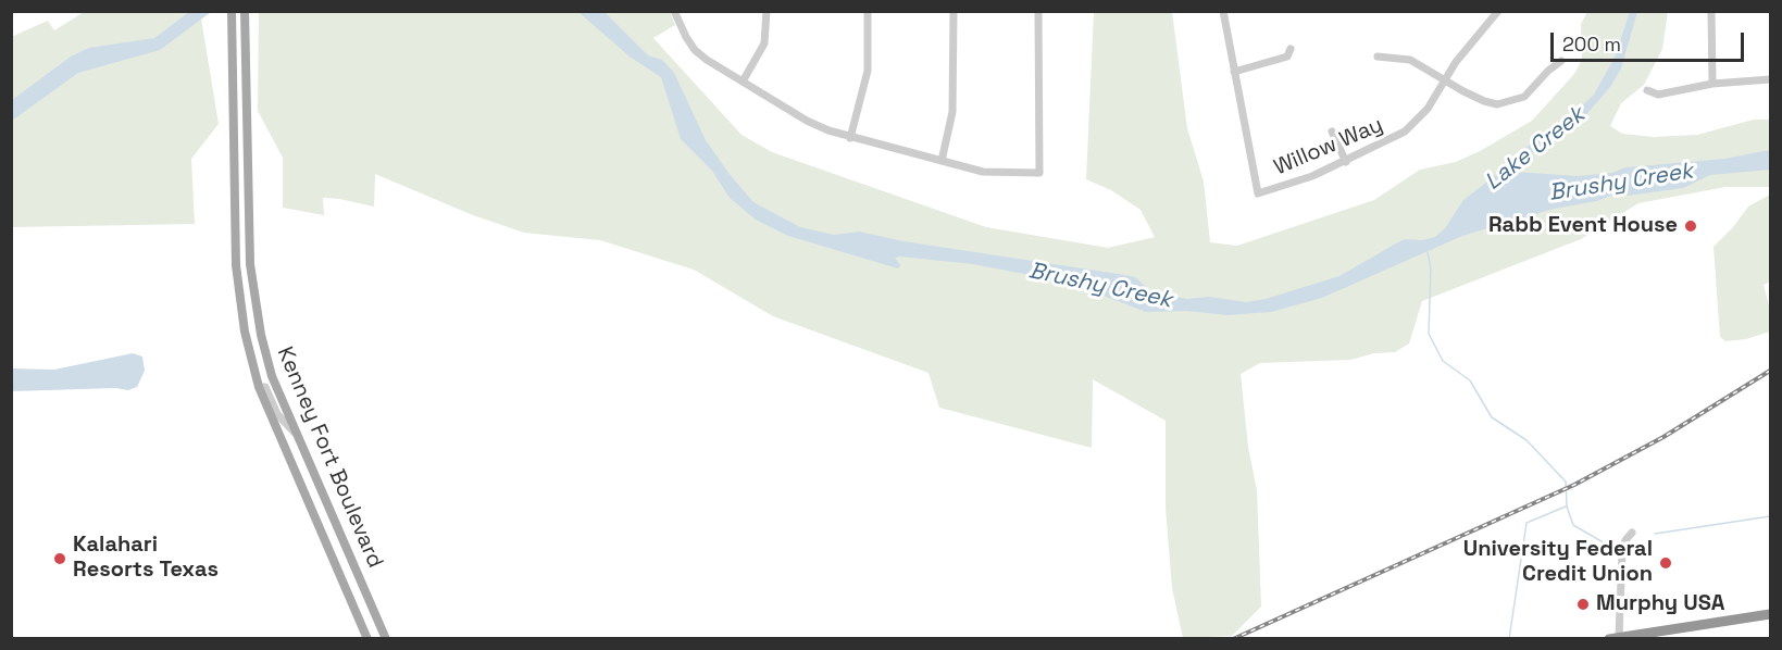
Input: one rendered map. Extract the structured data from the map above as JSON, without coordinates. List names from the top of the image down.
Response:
{
  "streets": {
    "main road": ["Kenney Fort Boulevard"],
    "street": ["Willow Way"]
  },
  "water": ["Lake Creek", "Brushy Creek"],
  "places": [
    "Rabb Event House",
    "Kalahari Resorts Texas",
    "University Federal Credit Union",
    "Murphy USA"
  ],
  "scale_bar": "200 m"
}
